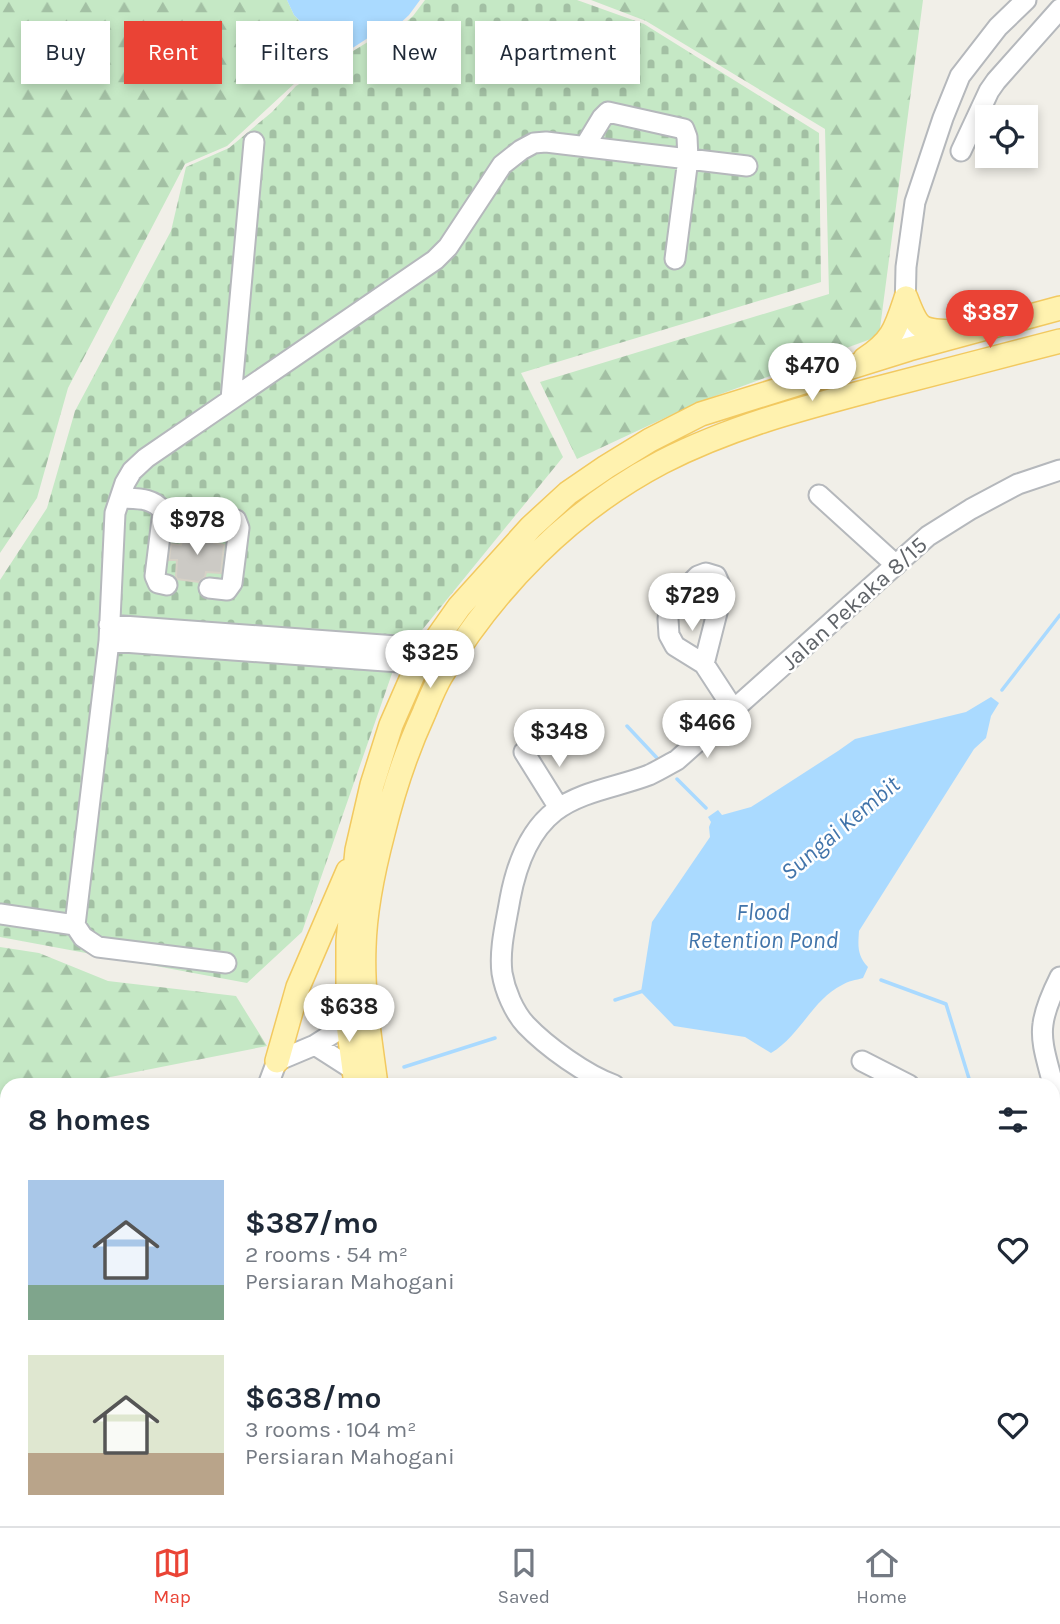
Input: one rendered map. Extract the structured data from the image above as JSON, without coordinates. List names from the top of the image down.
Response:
{
  "streets": {
    "street": ["Jalan Pekaka 8/15"]
  },
  "water": ["Sungai Kembit", "Flood Retention Pond"],
  "page": {
    "chip": [
      "Buy",
      "Rent",
      "Filters",
      "New",
      "Apartment"
    ],
    "price": [
      "$387",
      "$470",
      "$978",
      "$729",
      "$325",
      "$466",
      "$348",
      "$638"
    ],
    "heading": "8 homes",
    "list": [
      {
        "name": "$387/mo",
        "note": "2 rooms · 54 m² · Persiaran Mahogani"
      },
      {
        "name": "$638/mo",
        "note": "3 rooms · 104 m² · Persiaran Mahogani"
      }
    ],
    "tabs": ["Map", "Saved", "Home"]
  }
}
